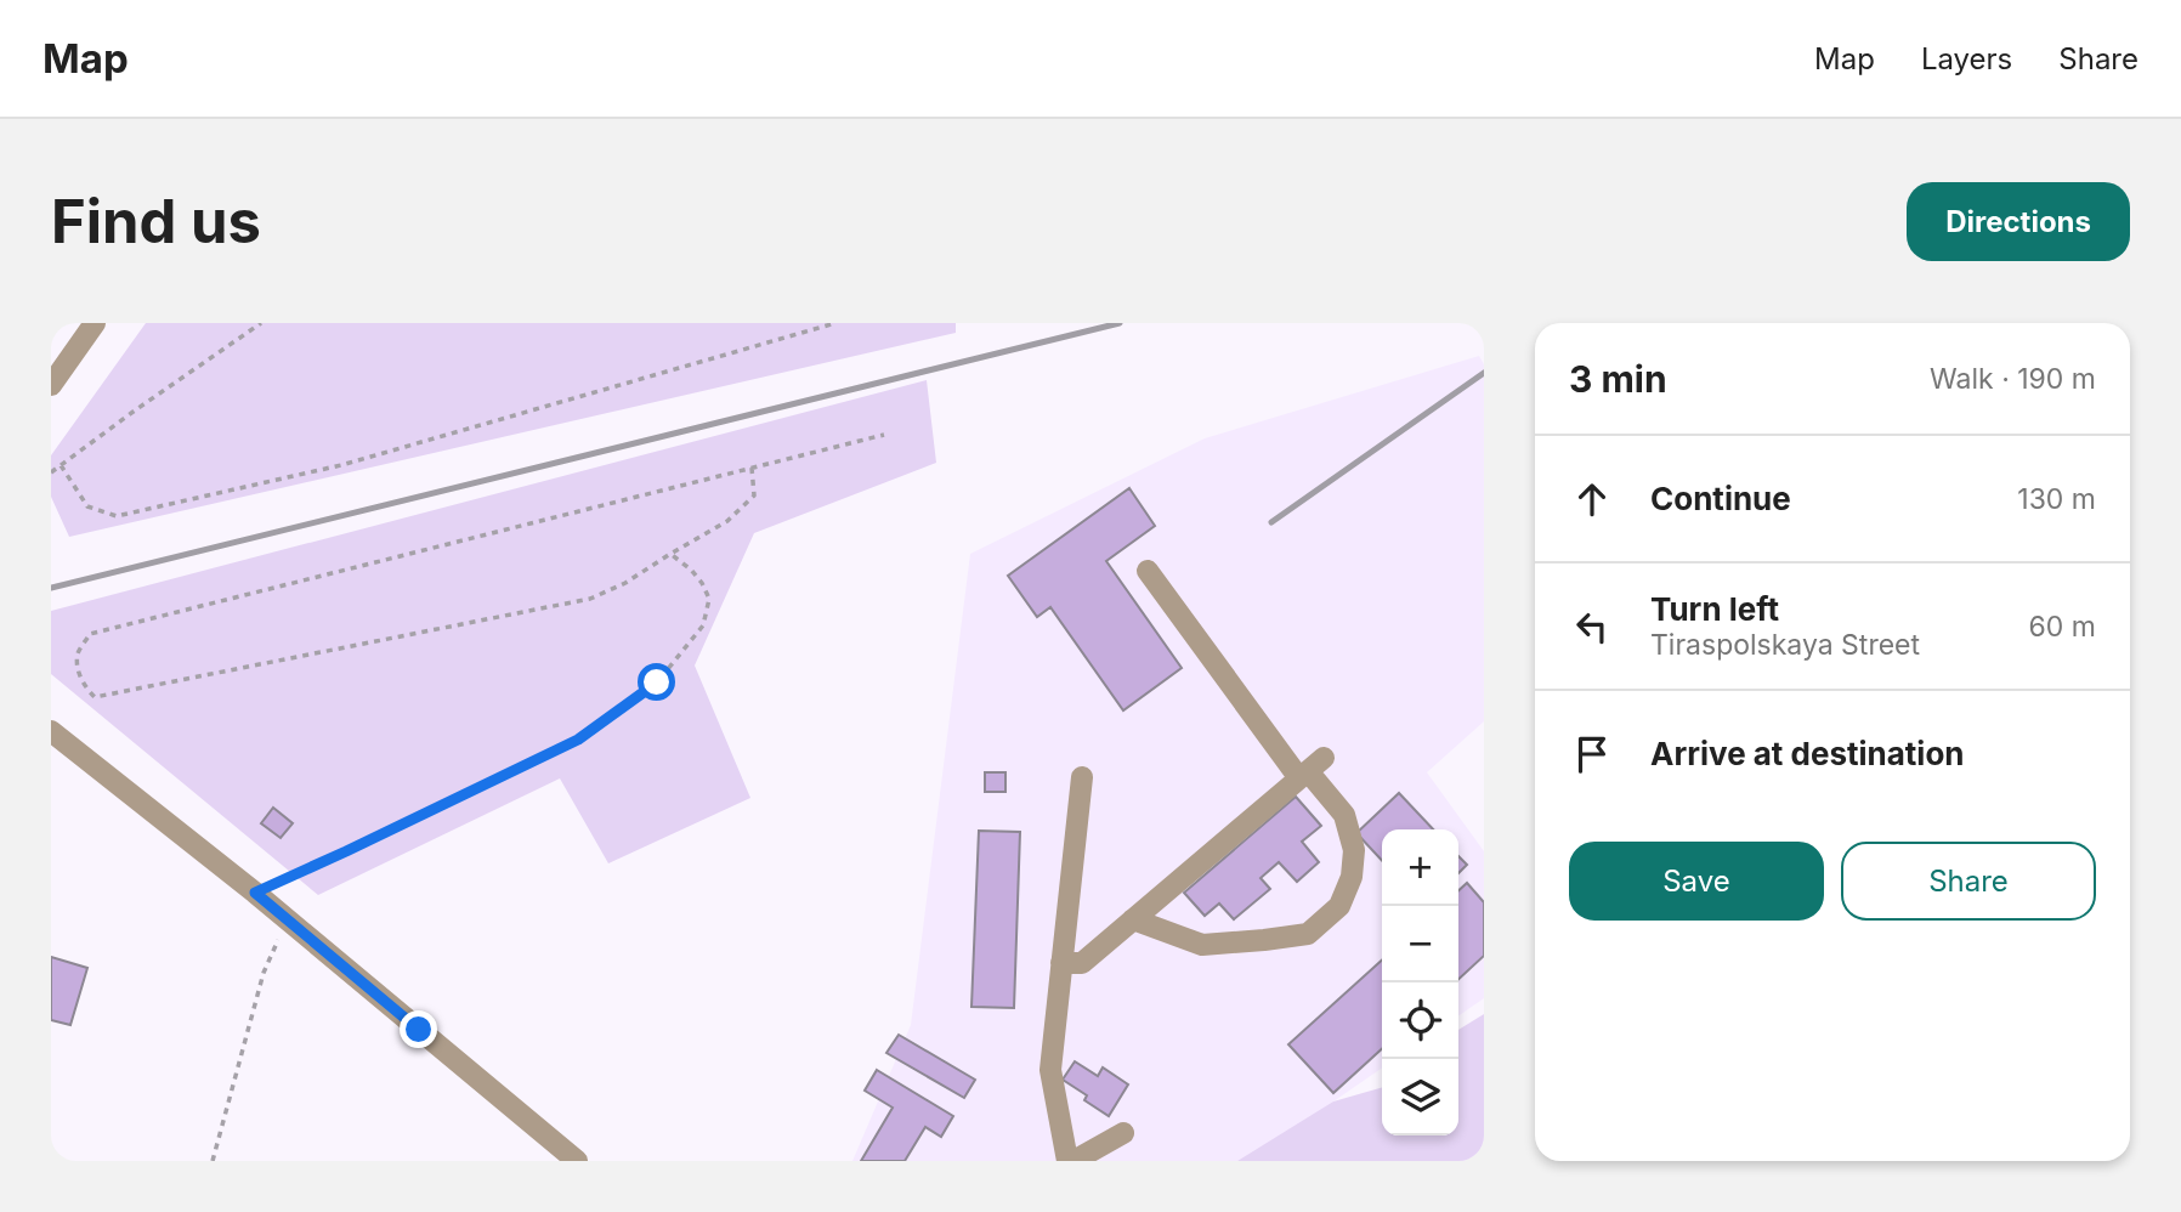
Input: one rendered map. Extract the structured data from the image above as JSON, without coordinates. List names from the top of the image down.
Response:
{
  "page": {
    "header": "Map",
    "nav": ["Map", "Layers", "Share"],
    "buttons": [
      "Directions",
      ["Save", "Share"]
    ],
    "title": "Find us",
    "heading": ["3 min", "Walk · 190 m"],
    "list": [
      ["Continue", "130 m"],
      ["Turn left", "Tiraspolskaya Street", "60 m"],
      "Arrive at destination"
    ],
    "map_buttons": ["+", "−"]
  }
}
